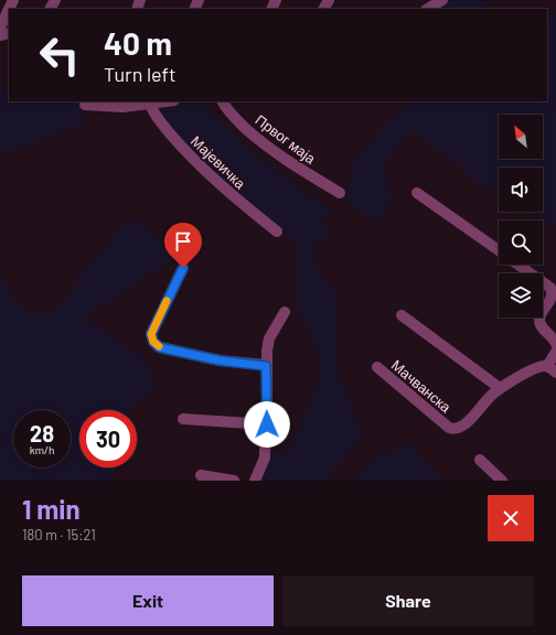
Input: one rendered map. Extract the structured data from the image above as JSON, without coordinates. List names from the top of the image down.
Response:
{
  "streets": {
    "street": ["Првог маја", "Мајевичка", "Мачванска"]
  },
  "north": "top left",
  "page": {
    "turn": ["40 m", "Turn left"],
    "speed": "28 km/h",
    "limit": "30",
    "heading": ["1 min", "180 m · 15:21"],
    "buttons": ["Exit", "Share"]
  }
}
